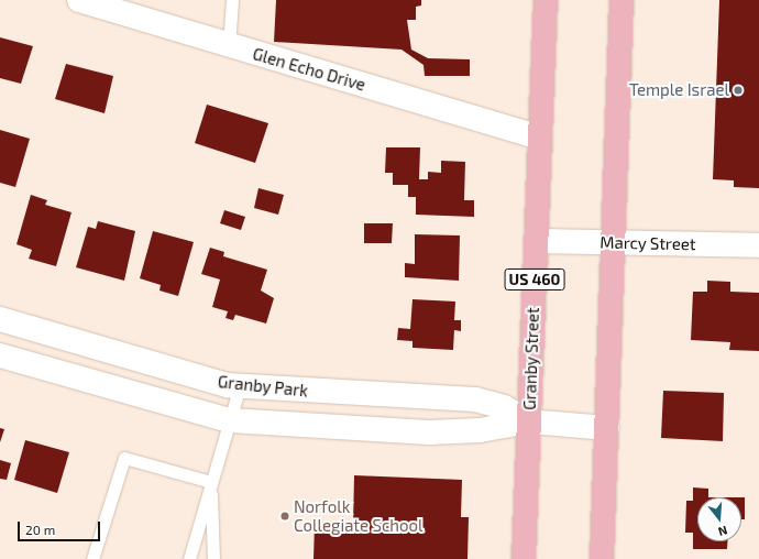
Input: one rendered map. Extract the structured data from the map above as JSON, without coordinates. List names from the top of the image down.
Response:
{
  "streets": {
    "main road": ["US 460", "Granby Street"],
    "street": ["Glen Echo Drive", "Marcy Street", "Granby Park"]
  },
  "crossings": [
    ["Glen Echo Drive", "Granby Street"],
    ["Marcy Street", "Granby Street"],
    ["Granby Street", "Granby Park"]
  ],
  "places": ["Temple Israel", "Norfolk Collegiate School"],
  "scale_bar": "20 m",
  "north": "bottom"
}
